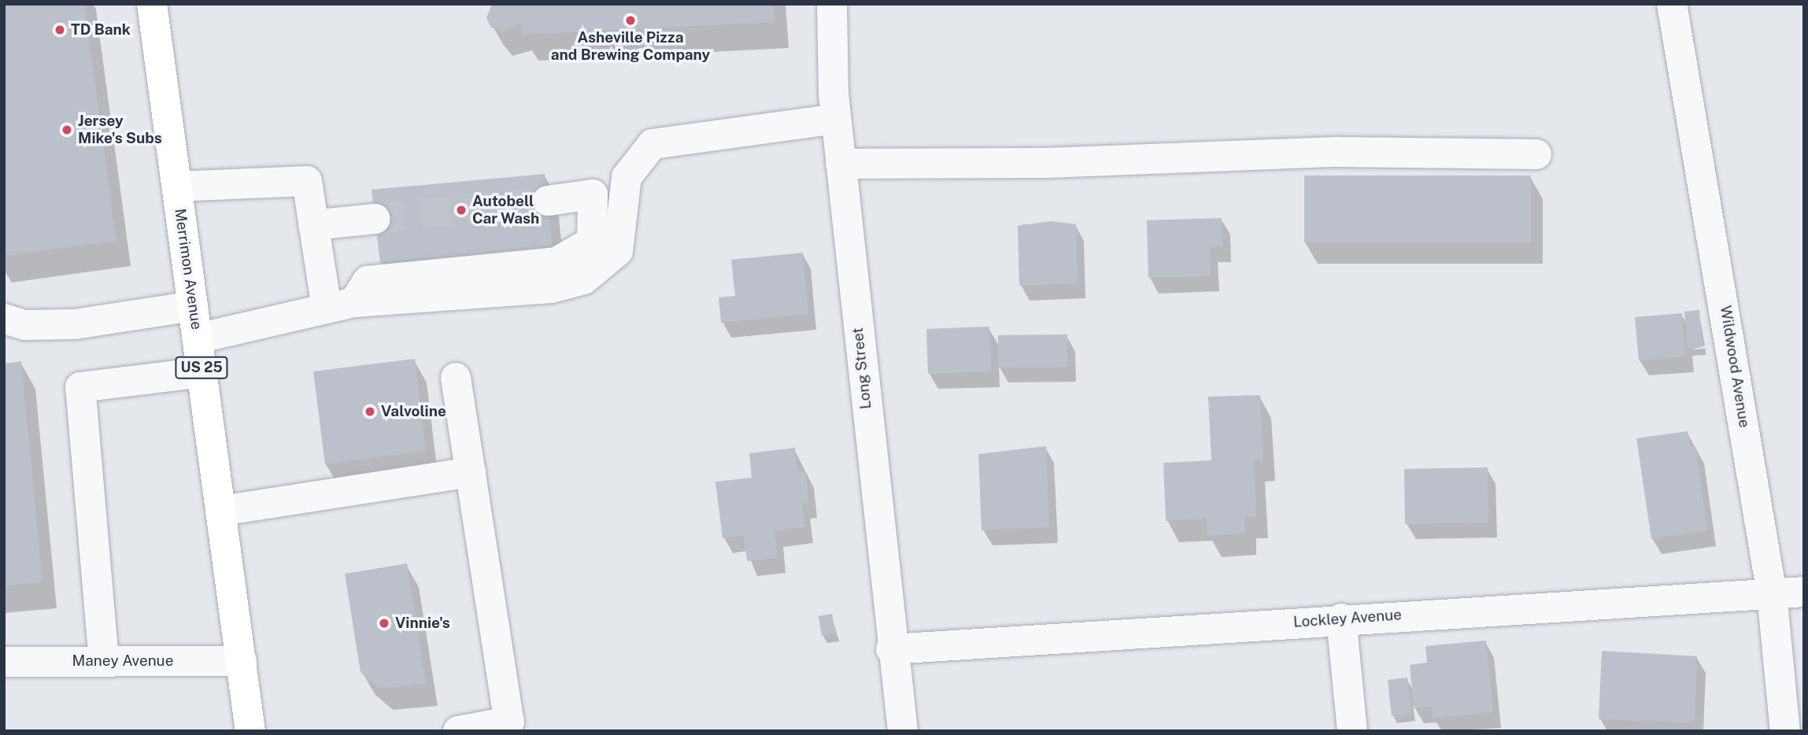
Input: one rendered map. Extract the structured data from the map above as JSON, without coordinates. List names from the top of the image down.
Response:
{
  "streets": {
    "main road": ["Merrimon Avenue", "US 25"],
    "street": [
      "Wildwood Avenue",
      "Long Street",
      "Lockley Avenue",
      "Maney Avenue"
    ]
  },
  "crossings": [
    ["Merrimon Avenue", "Maney Avenue"],
    ["Wildwood Avenue", "Lockley Avenue"],
    ["Long Street", "Lockley Avenue"]
  ],
  "places": [
    "Asheville Pizza and Brewing Company",
    "TD Bank",
    "Jersey Mike's Subs",
    "Autobell Car Wash",
    "Valvoline",
    "Vinnie's"
  ]
}
